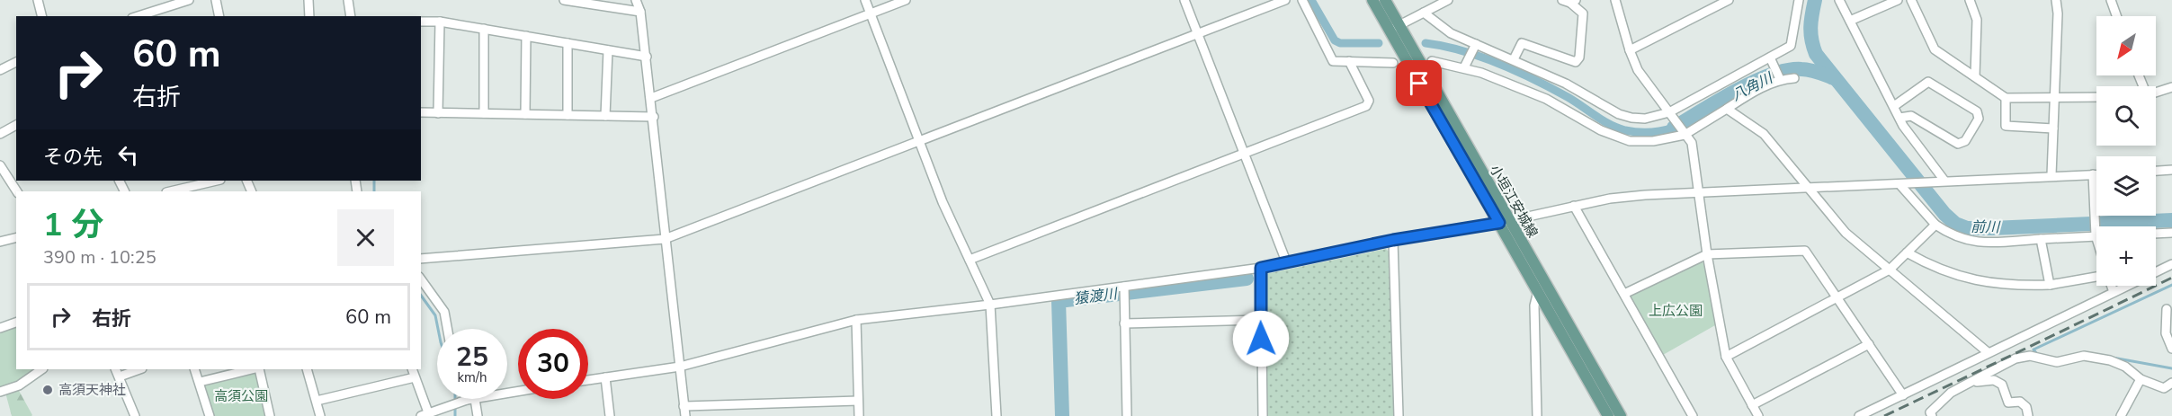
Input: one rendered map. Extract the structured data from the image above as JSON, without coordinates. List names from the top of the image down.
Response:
{
  "streets": {
    "main road": ["小垣江安城線"]
  },
  "water": ["八角川", "前川", "猿渡川"],
  "parks": ["上広公園", "高須公園"],
  "places": ["高須天神社"],
  "north": "bottom left",
  "page": {
    "map_buttons": "+",
    "turn": ["60 m", "右折"],
    "then": "その先",
    "heading": ["1 分", "390 m · 10:25"],
    "list": [
      {
        "name": "右折",
        "value": "60 m"
      }
    ],
    "speed": "25 km/h",
    "limit": "30"
  }
}
